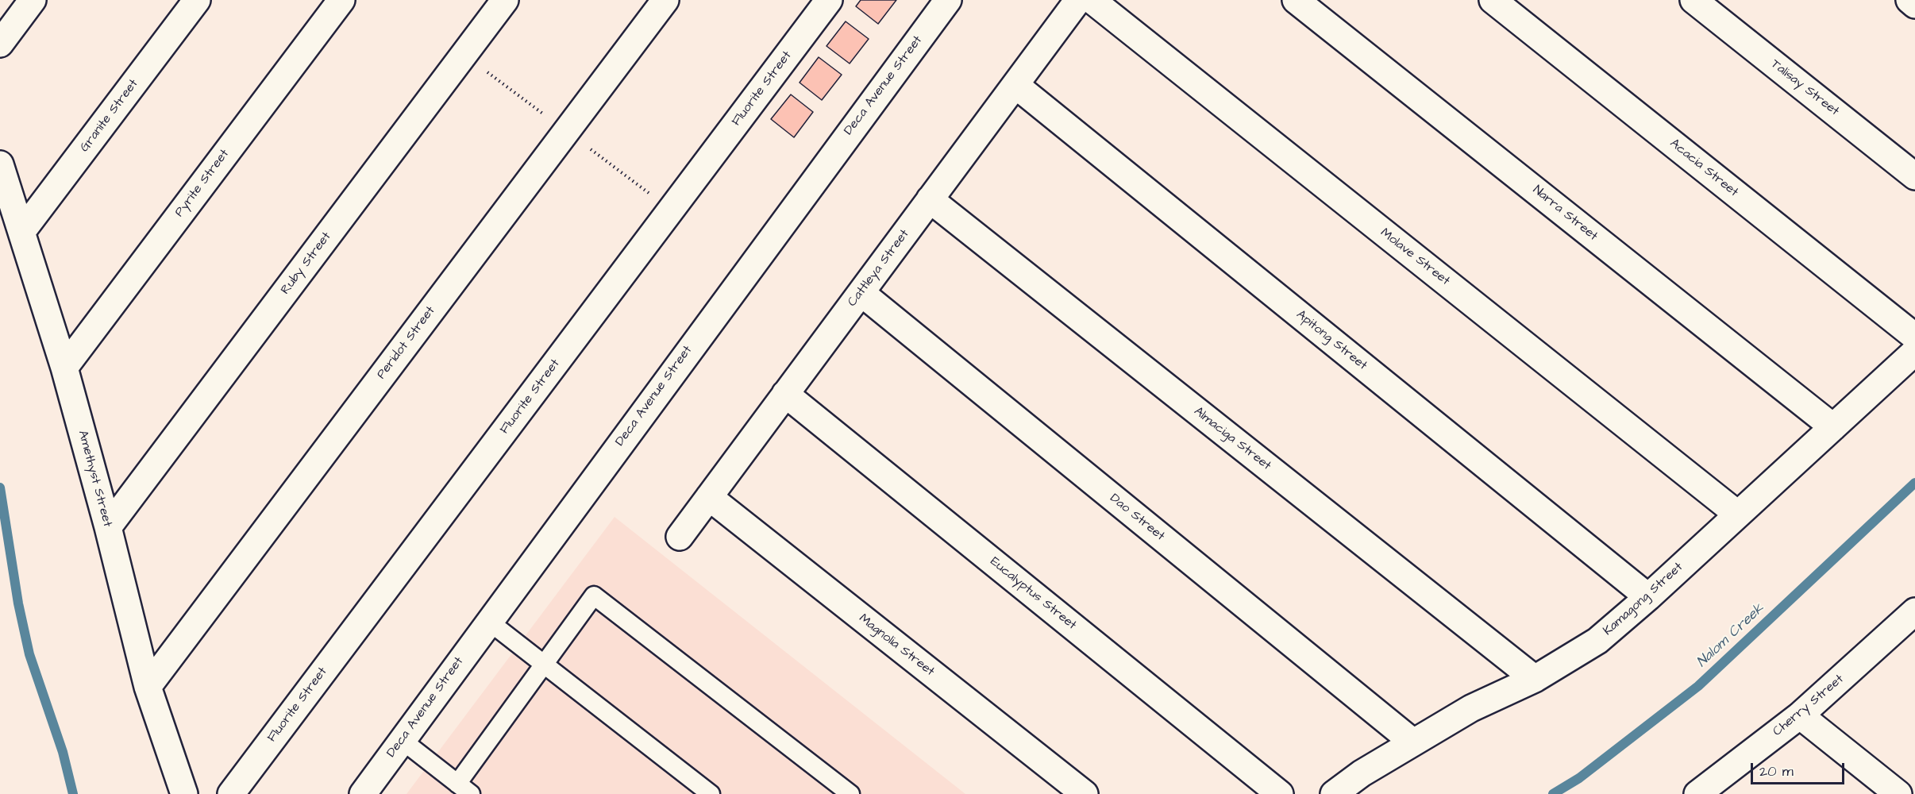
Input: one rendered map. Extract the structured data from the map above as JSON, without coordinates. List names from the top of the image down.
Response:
{
  "streets": {
    "street": [
      "Deca Avenue Street",
      "Talisay Street",
      "Fluorite Street",
      "Granite Street",
      "Acacia Street",
      "Pyrite Street",
      "Narra Street",
      "Molave Street",
      "Ruby Street",
      "Cattleya Street",
      "Apitong Street",
      "Peridot Street",
      "Almaciga Street",
      "Amethyst Street",
      "Dao Street",
      "Eucalyptus Street",
      "Kamagong Street",
      "Magnolia Street",
      "Cherry Street"
    ]
  },
  "crossings": [
    ["Granite Street", "Amethyst Street"],
    ["Pyrite Street", "Amethyst Street"],
    ["Narra Street", "Kamagong Street"],
    ["Molave Street", "Kamagong Street"],
    ["Ruby Street", "Amethyst Street"],
    ["Cattleya Street", "Apitong Street"],
    ["Cattleya Street", "Almaciga Street"],
    ["Cattleya Street", "Dao Street"],
    ["Cattleya Street", "Eucalyptus Street"],
    ["Cattleya Street", "Magnolia Street"],
    ["Apitong Street", "Kamagong Street"],
    ["Peridot Street", "Amethyst Street"],
    ["Almaciga Street", "Kamagong Street"],
    ["Dao Street", "Kamagong Street"]
  ],
  "water": ["Nalom Creek"],
  "scale_bar": "20 m"
}
